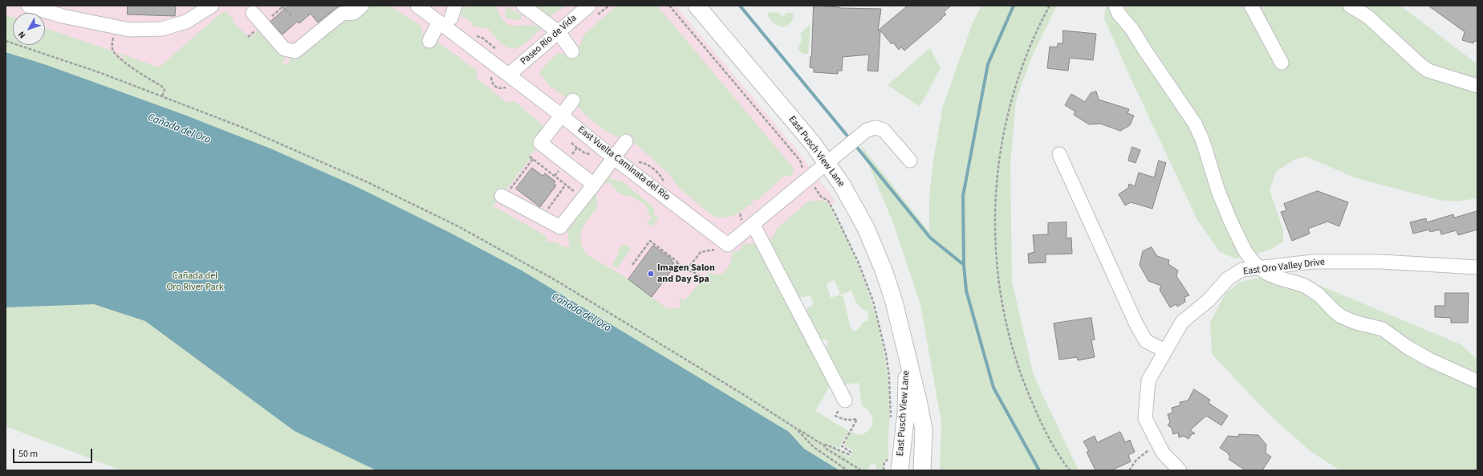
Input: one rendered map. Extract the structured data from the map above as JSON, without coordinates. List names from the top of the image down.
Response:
{
  "streets": {
    "main road": ["East Pusch View Lane"],
    "street": ["Paseo Rio de Vida", "East Vuelta Caminata del Rio", "East Oro Valley Drive"]
  },
  "crossings": [
    ["Paseo Rio de Vida", "East Vuelta Caminata del Rio"],
    ["East Pusch View Lane", "East Vuelta Caminata del Rio"]
  ],
  "water": ["Cañada del Oro"],
  "parks": ["Cañada del Oro River Park"],
  "places": ["Imagen Salon and Day Spa"],
  "scale_bar": "50 m",
  "north": "bottom left"
}
